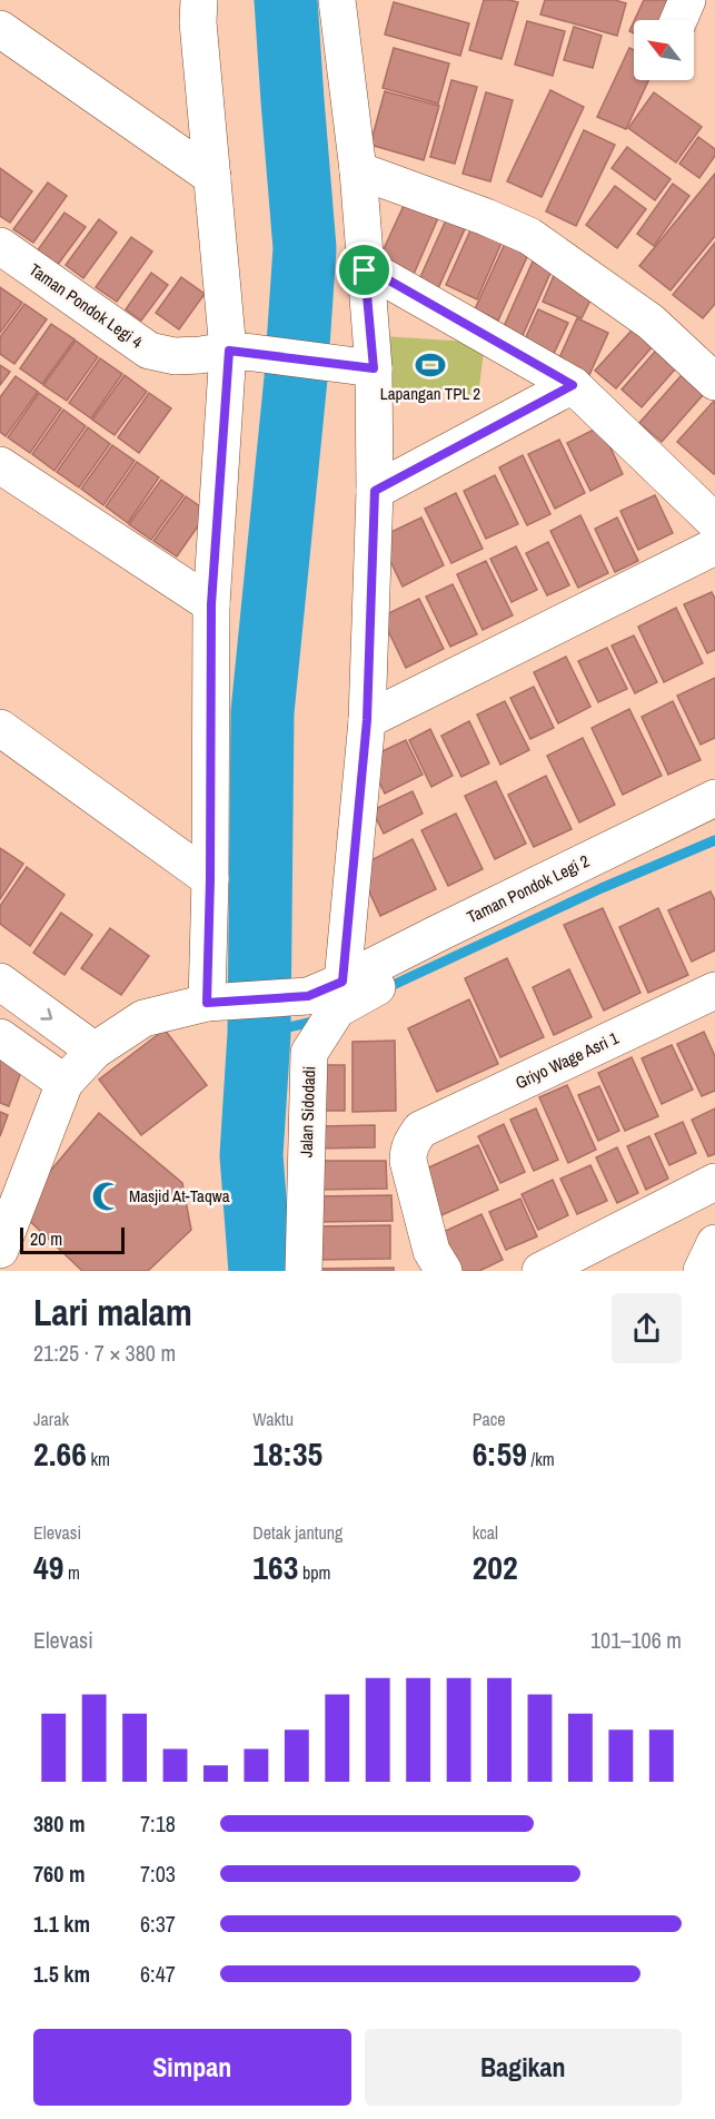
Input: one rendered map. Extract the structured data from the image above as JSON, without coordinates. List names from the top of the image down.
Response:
{
  "streets": {
    "street": [
      "Taman Pondok Legi 4",
      "Taman Pondok Legi 2",
      "Griyo Wage Asri 1",
      "Jalan Sidodadi"
    ]
  },
  "crossings": [
    ["Taman Pondok Legi 2", "Jalan Sidodadi"]
  ],
  "places": {
    "sports": ["Lapangan TPL 2"],
    "mosque": ["Masjid At-Taqwa"]
  },
  "scale_bar": "20 m",
  "north": "top left",
  "page": {
    "scale": "20 m",
    "heading": ["Lari malam", "21:25 · 7 × 380 m"],
    "stats": [
      ["Jarak", "2.66 km"],
      ["Waktu", "18:35"],
      ["Pace", "6:59 /km"],
      ["Elevasi", "49 m"],
      ["Detak jantung", "163 bpm"],
      ["kcal", "202"]
    ],
    "chart": ["Elevasi", "101–106 m"],
    "list": [
      {
        "name": "380 m",
        "note": "7:18"
      },
      {
        "name": "760 m",
        "note": "7:03"
      },
      {
        "name": "1.1 km",
        "note": "6:37"
      },
      {
        "name": "1.5 km",
        "note": "6:47"
      }
    ],
    "buttons": ["Simpan", "Bagikan"]
  }
}
